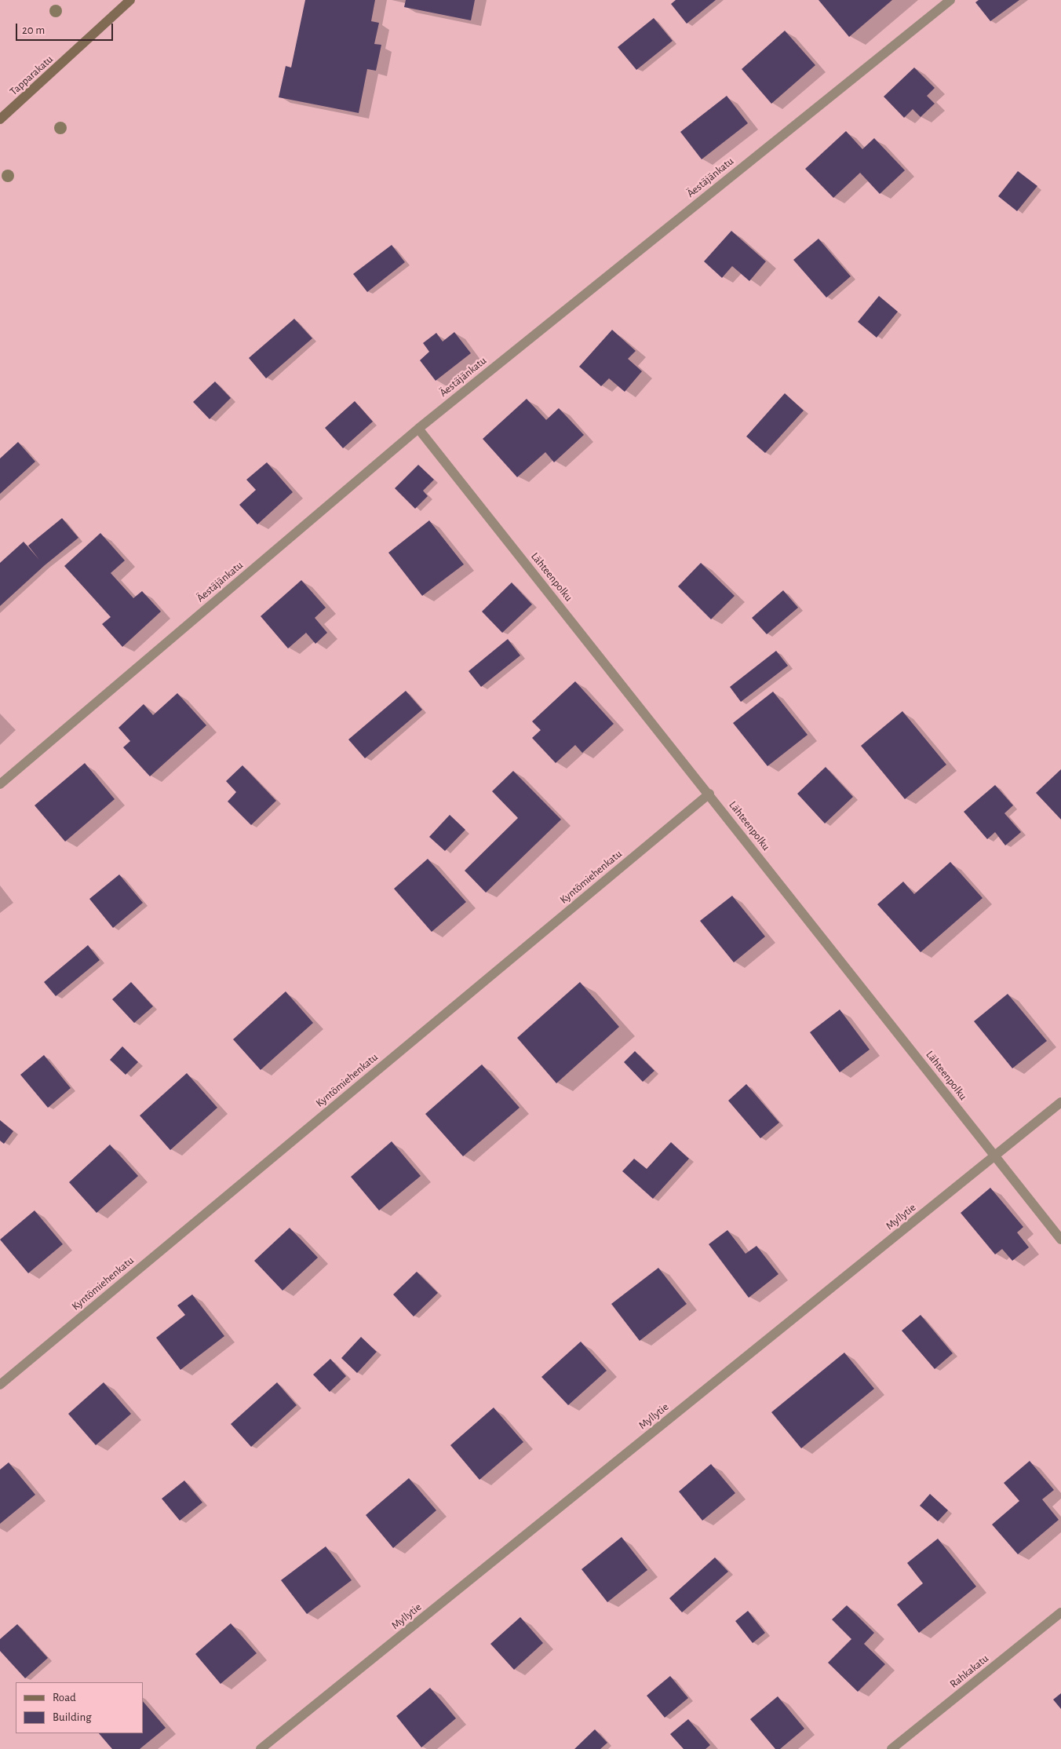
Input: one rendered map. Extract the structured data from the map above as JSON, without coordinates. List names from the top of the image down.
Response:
{
  "streets": {
    "main road": ["Tapparakatu"],
    "street": [
      "Äestäjänkatu",
      "Lähteenpolku",
      "Kyntömiehenkatu",
      "Myllytie",
      "Rahkakatu"
    ]
  },
  "crossings": [
    ["Äestäjänkatu", "Lähteenpolku"],
    ["Lähteenpolku", "Kyntömiehenkatu"],
    ["Lähteenpolku", "Myllytie"]
  ],
  "legend": ["Road", "Building"],
  "scale_bar": "20 m"
}
